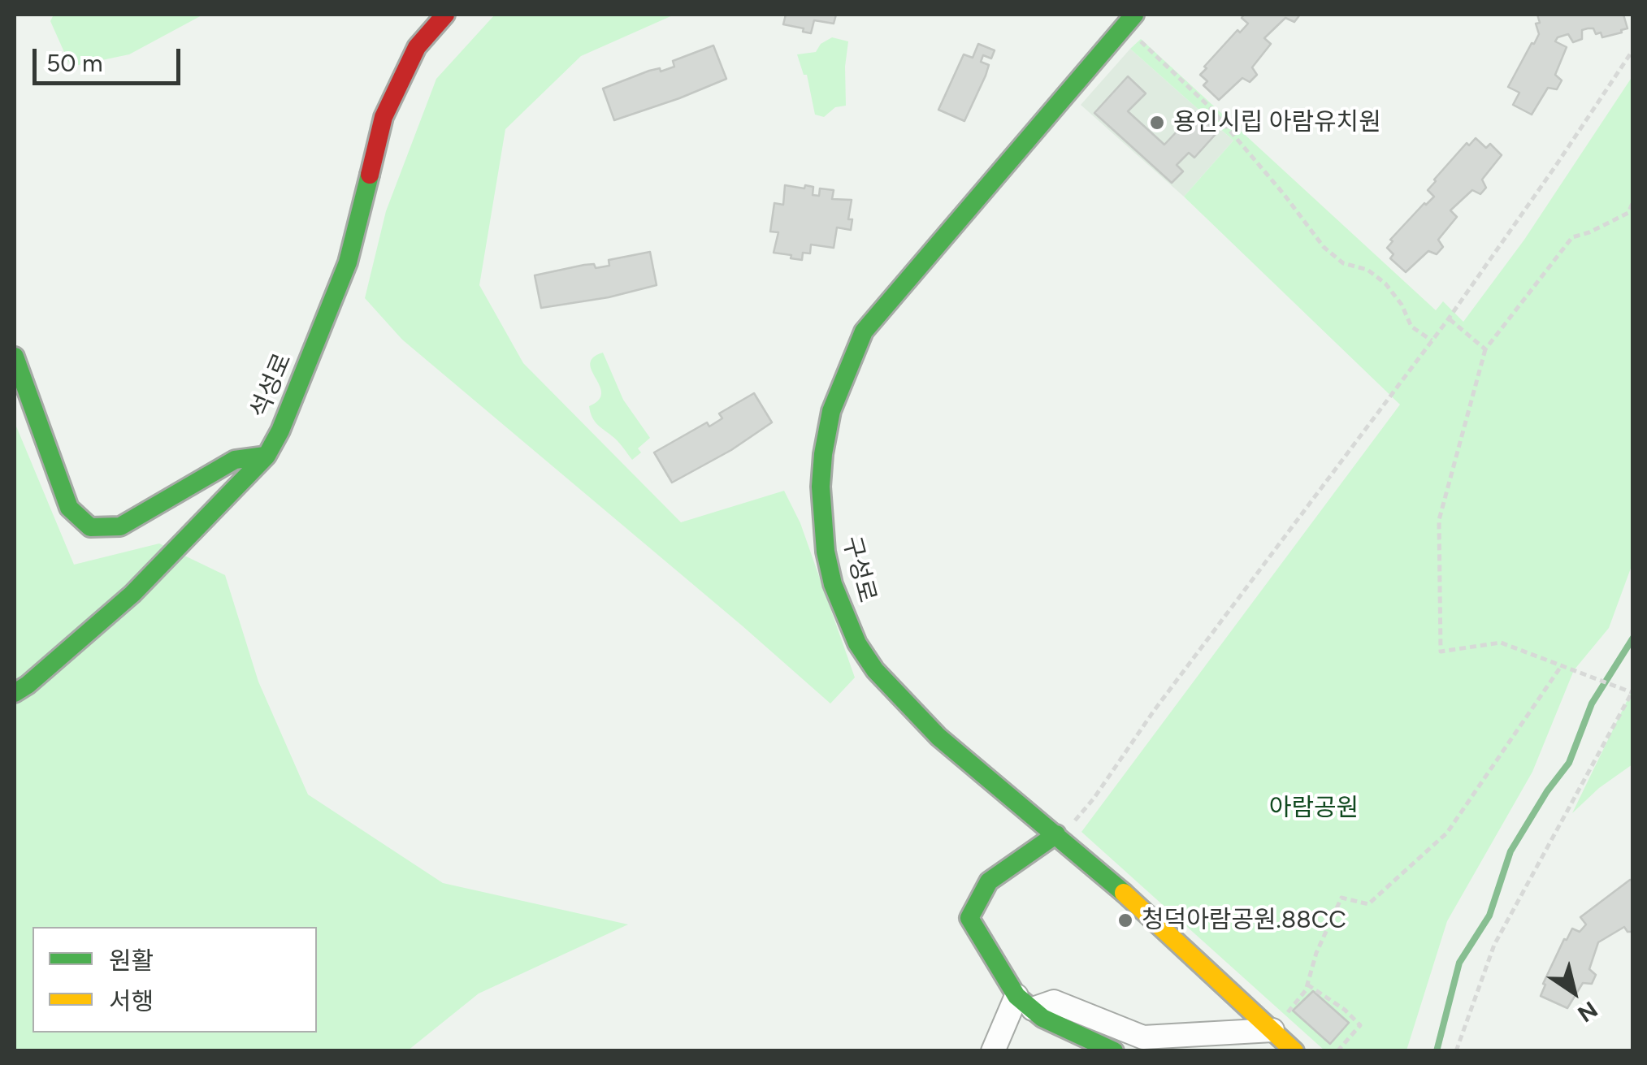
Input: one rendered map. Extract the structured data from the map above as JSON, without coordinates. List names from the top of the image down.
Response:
{
  "streets": {
    "street": ["석성로", "구성로"]
  },
  "parks": ["아람공원"],
  "places": ["용인시립 아람유치원", "청덕아람공원.88CC"],
  "legend": ["원활", "서행"],
  "scale_bar": "50 m",
  "north": "bottom right"
}
